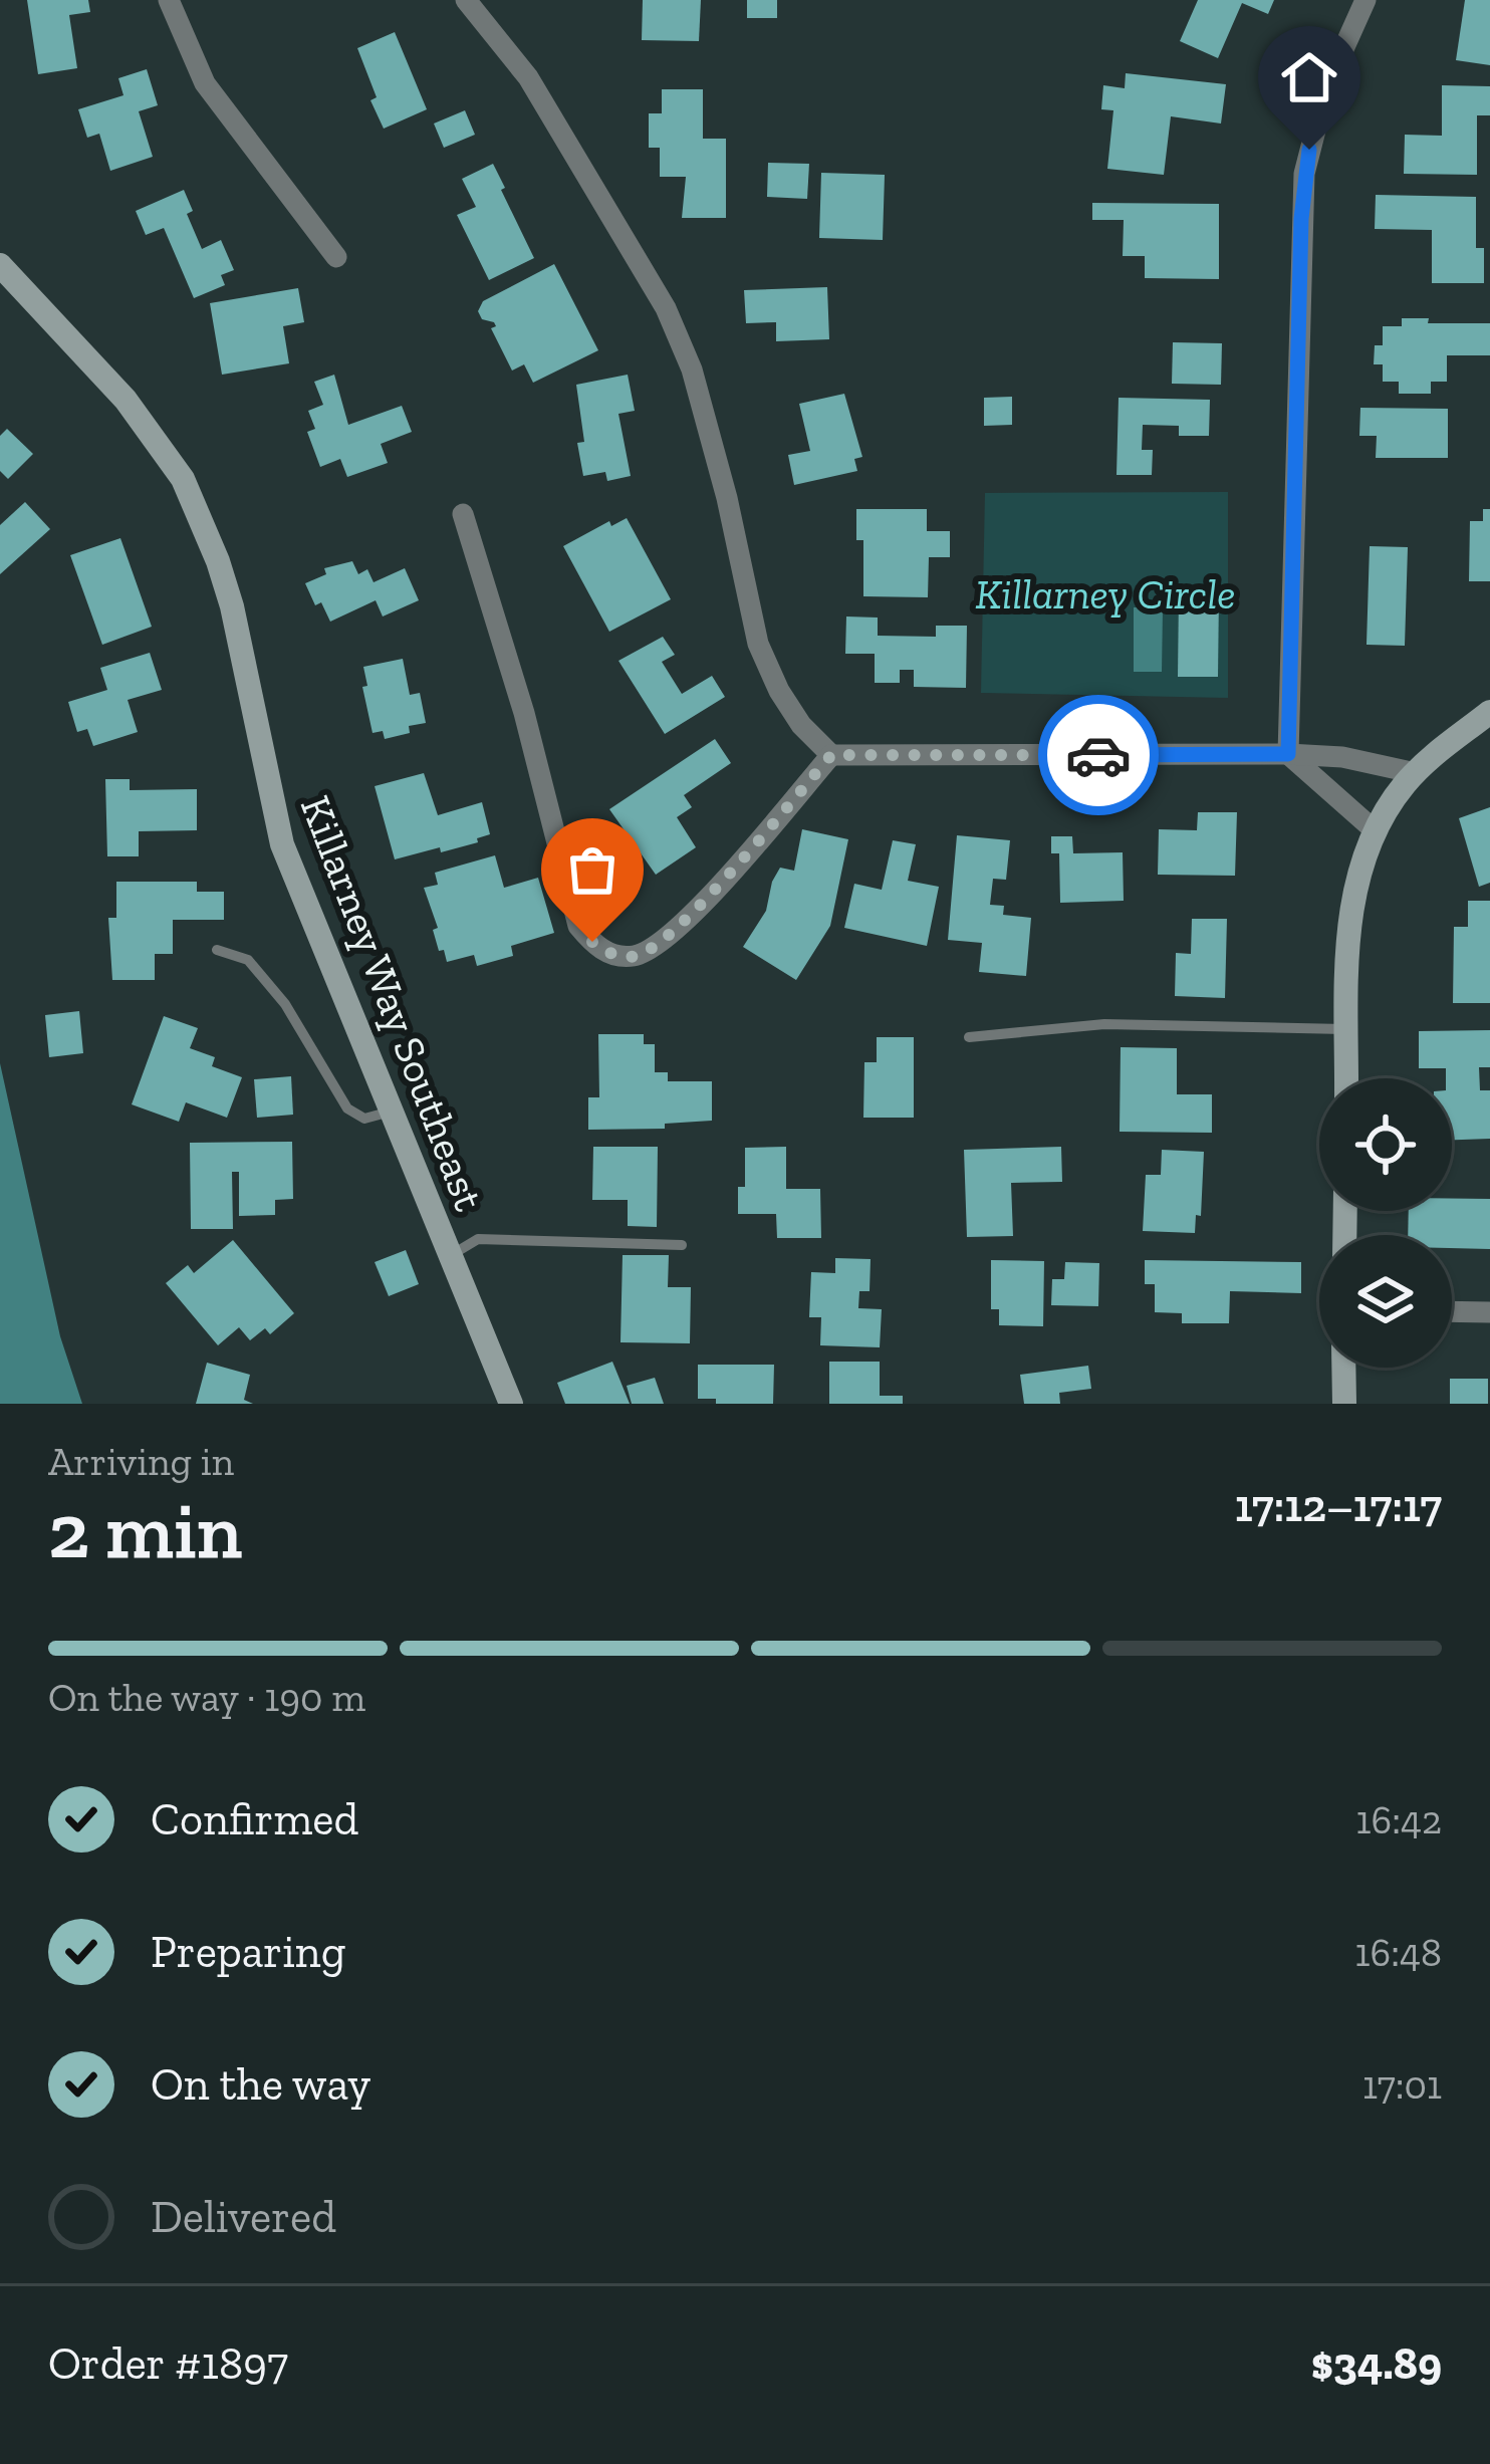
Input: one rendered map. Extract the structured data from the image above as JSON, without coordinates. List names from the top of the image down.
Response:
{
  "streets": {
    "street": ["Killarney Way Southeast"]
  },
  "parks": ["Killarney Circle"],
  "page": {
    "heading": ["2 min", "Arriving in", "17:12–17:17"],
    "panel": ["Order #1897", "$34.89"],
    "bar": "On the way · 190 m",
    "list": [
      ["Confirmed", "16:42"],
      ["Preparing", "16:48"],
      ["On the way", "17:01"],
      "Delivered"
    ]
  }
}
